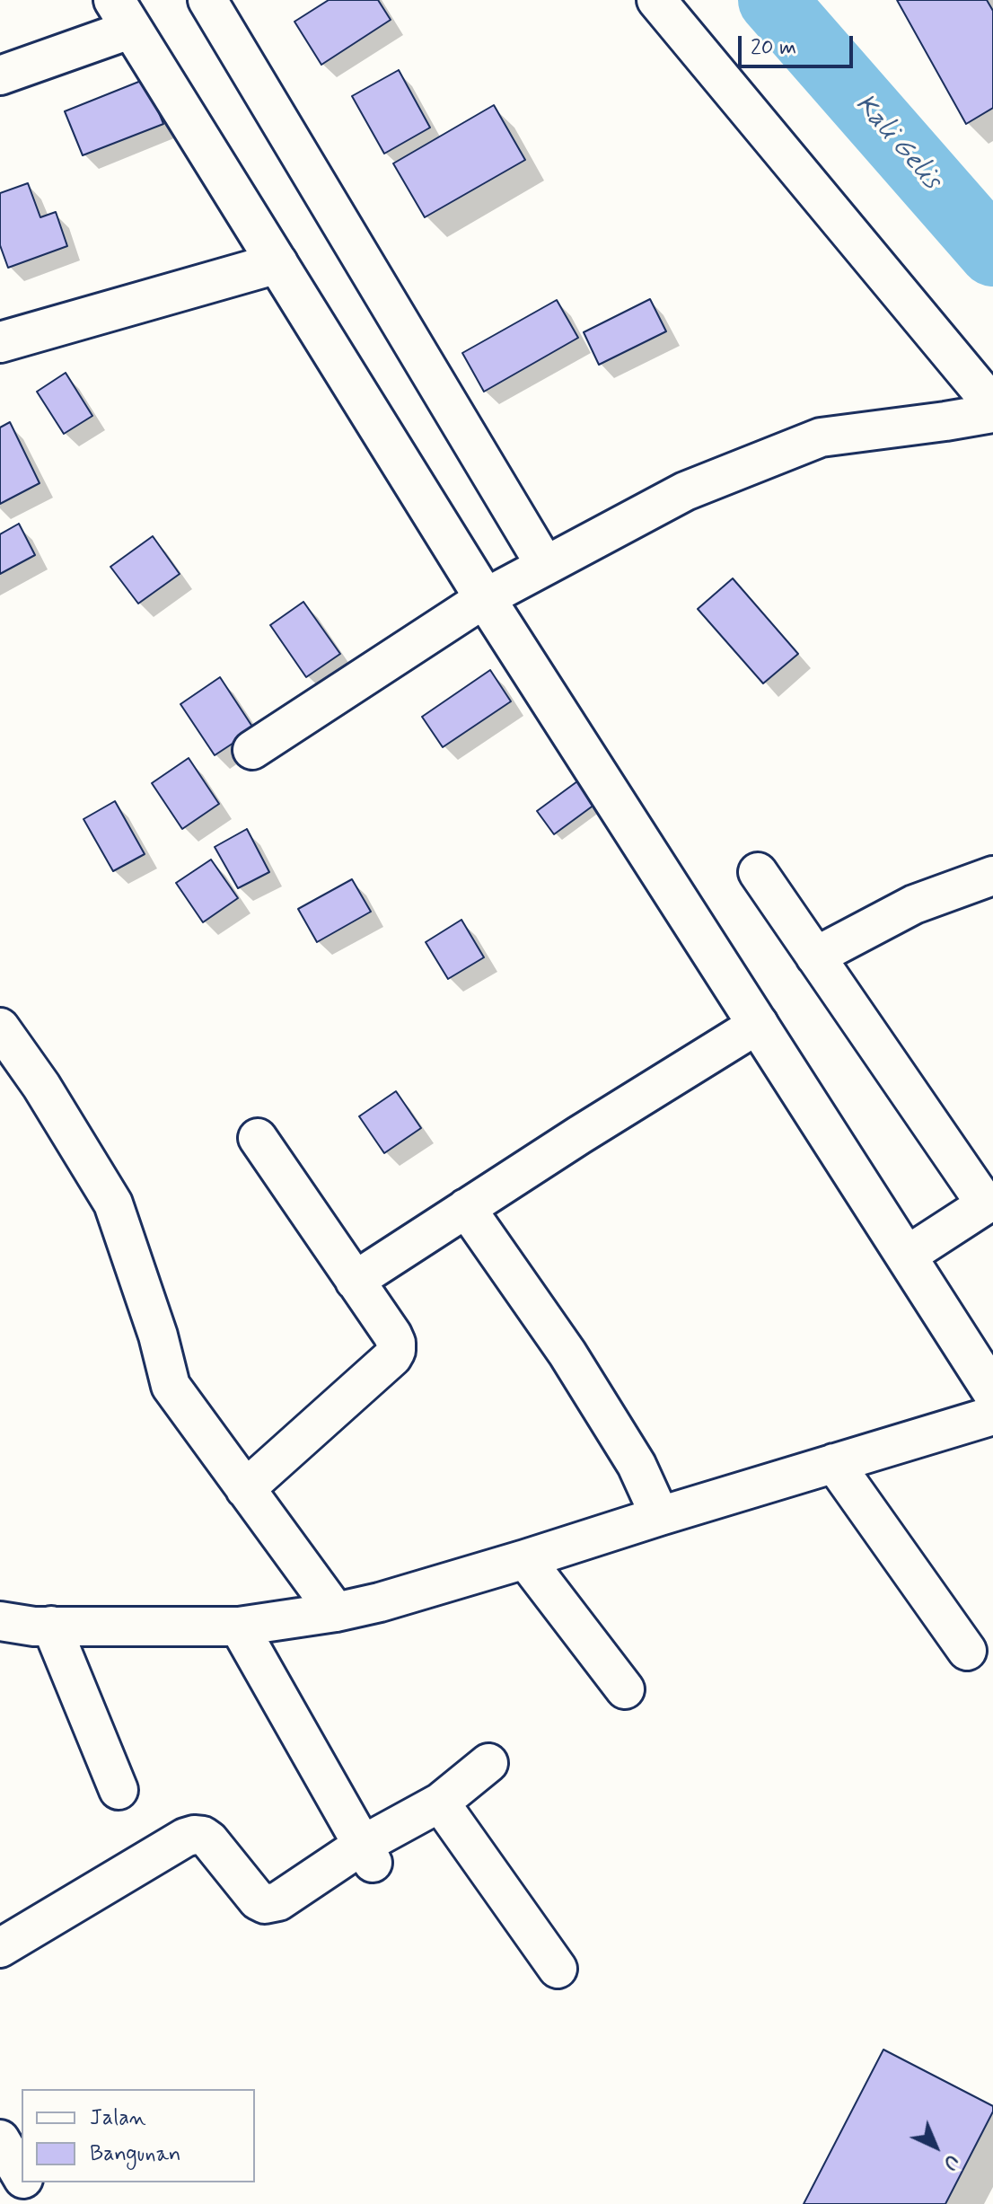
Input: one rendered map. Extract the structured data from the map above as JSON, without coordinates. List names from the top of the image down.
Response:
{
  "water": ["Kali Gelis"],
  "legend": ["Jalan", "Bangunan"],
  "scale_bar": "20 m",
  "north": "bottom right"
}
